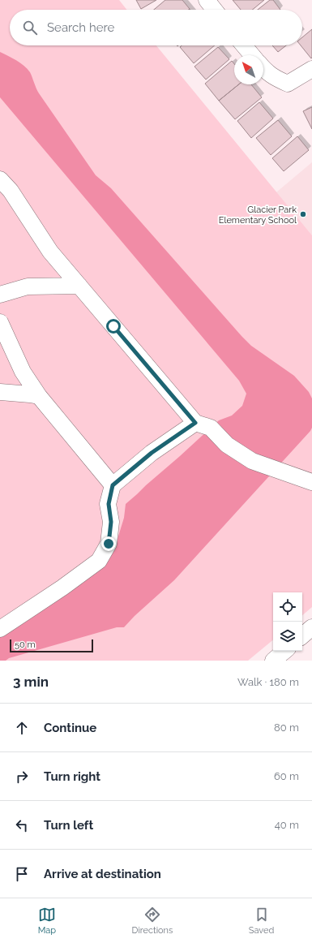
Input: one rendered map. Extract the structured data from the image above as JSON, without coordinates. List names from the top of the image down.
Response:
{
  "places": ["Glacier Park Elementary School"],
  "scale_bar": "50 m",
  "north": "top left",
  "page": {
    "search": "Search here",
    "scale": "50 m",
    "heading": ["3 min", "Walk · 180 m"],
    "list": [
      ["Continue", "80 m"],
      ["Turn right", "60 m"],
      ["Turn left", "40 m"],
      "Arrive at destination"
    ],
    "nav": ["Map", "Directions", "Saved"]
  }
}
